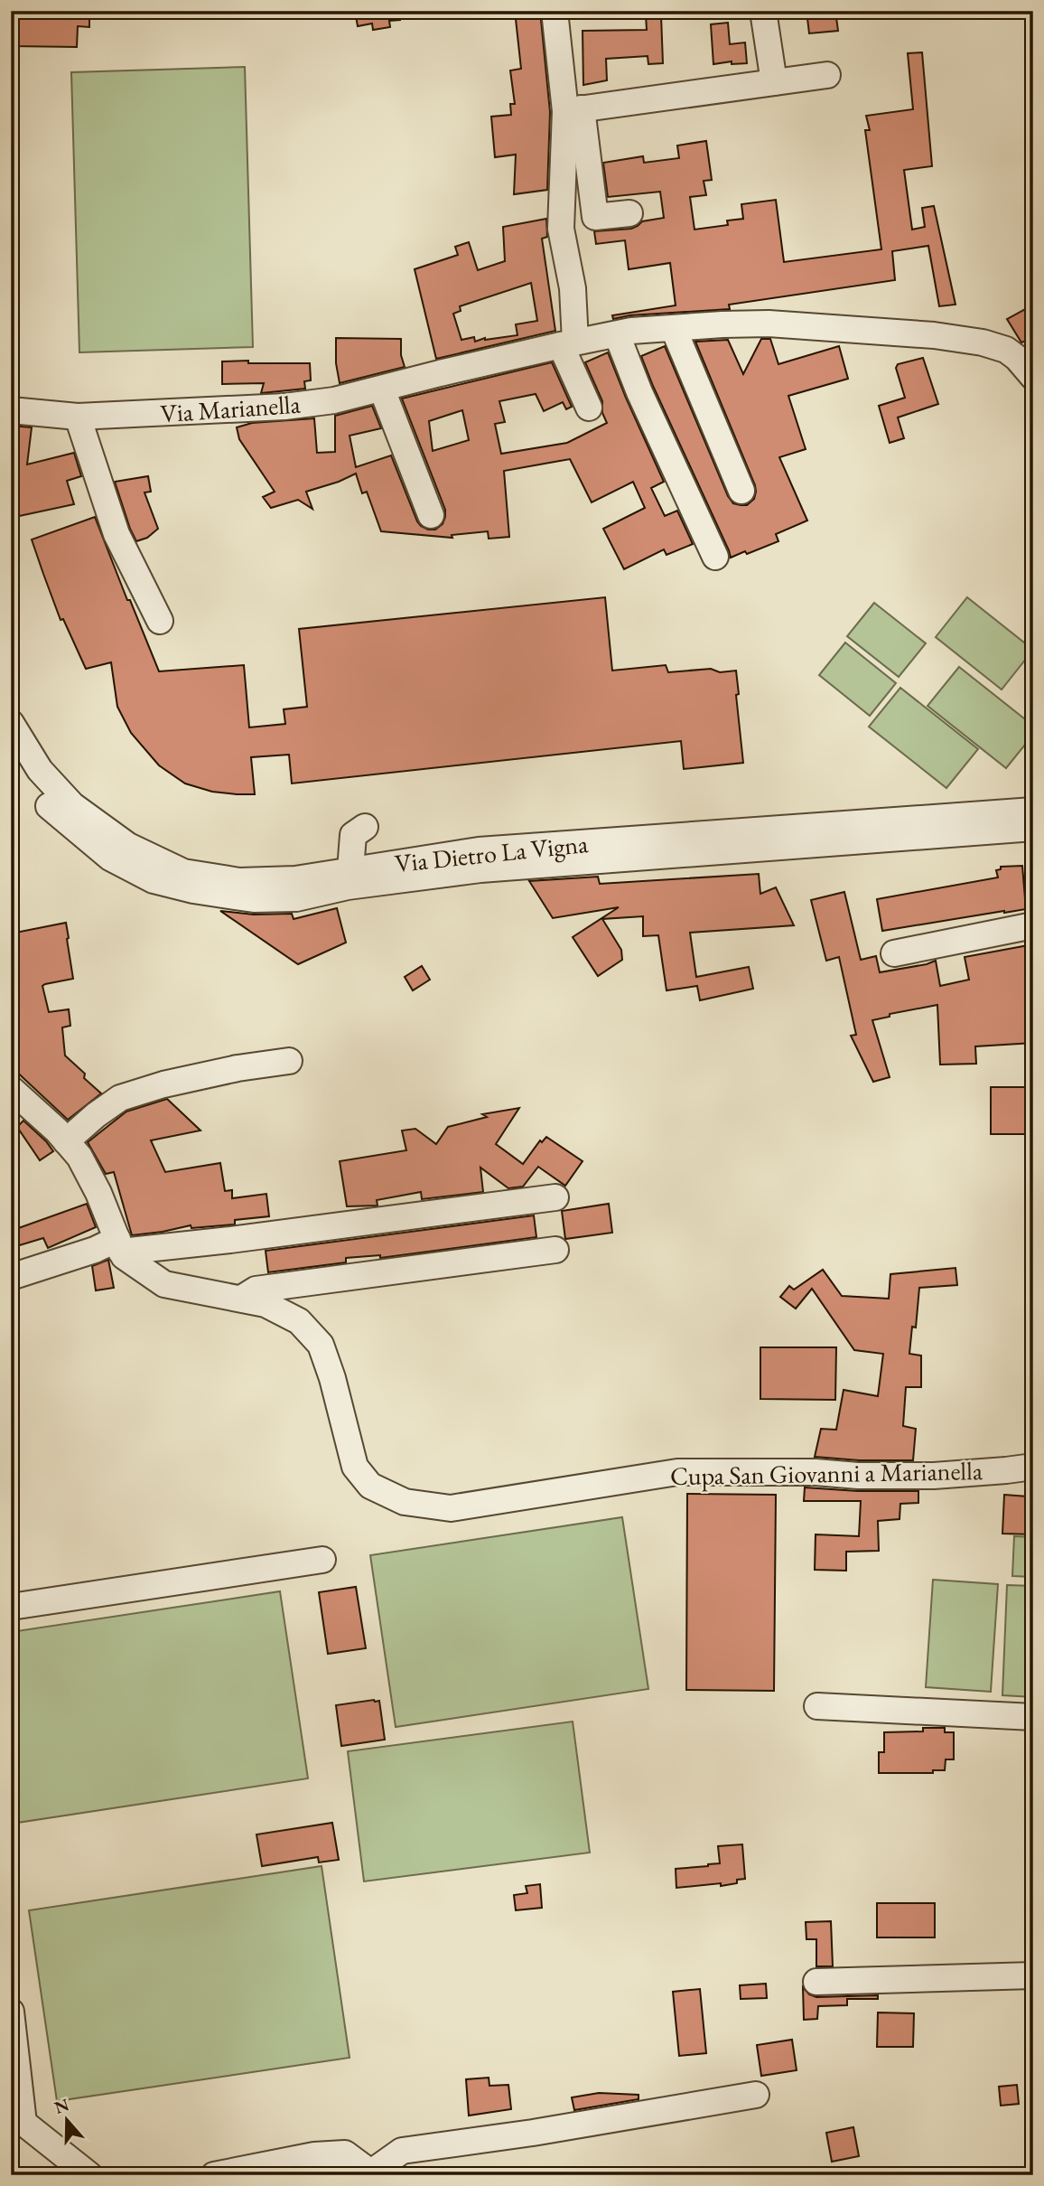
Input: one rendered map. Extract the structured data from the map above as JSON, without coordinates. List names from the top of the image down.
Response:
{
  "streets": {
    "street": ["Via Marianella", "Via Dietro La Vigna", "Cupa San Giovanni a Marianella"]
  },
  "north": "top"
}
